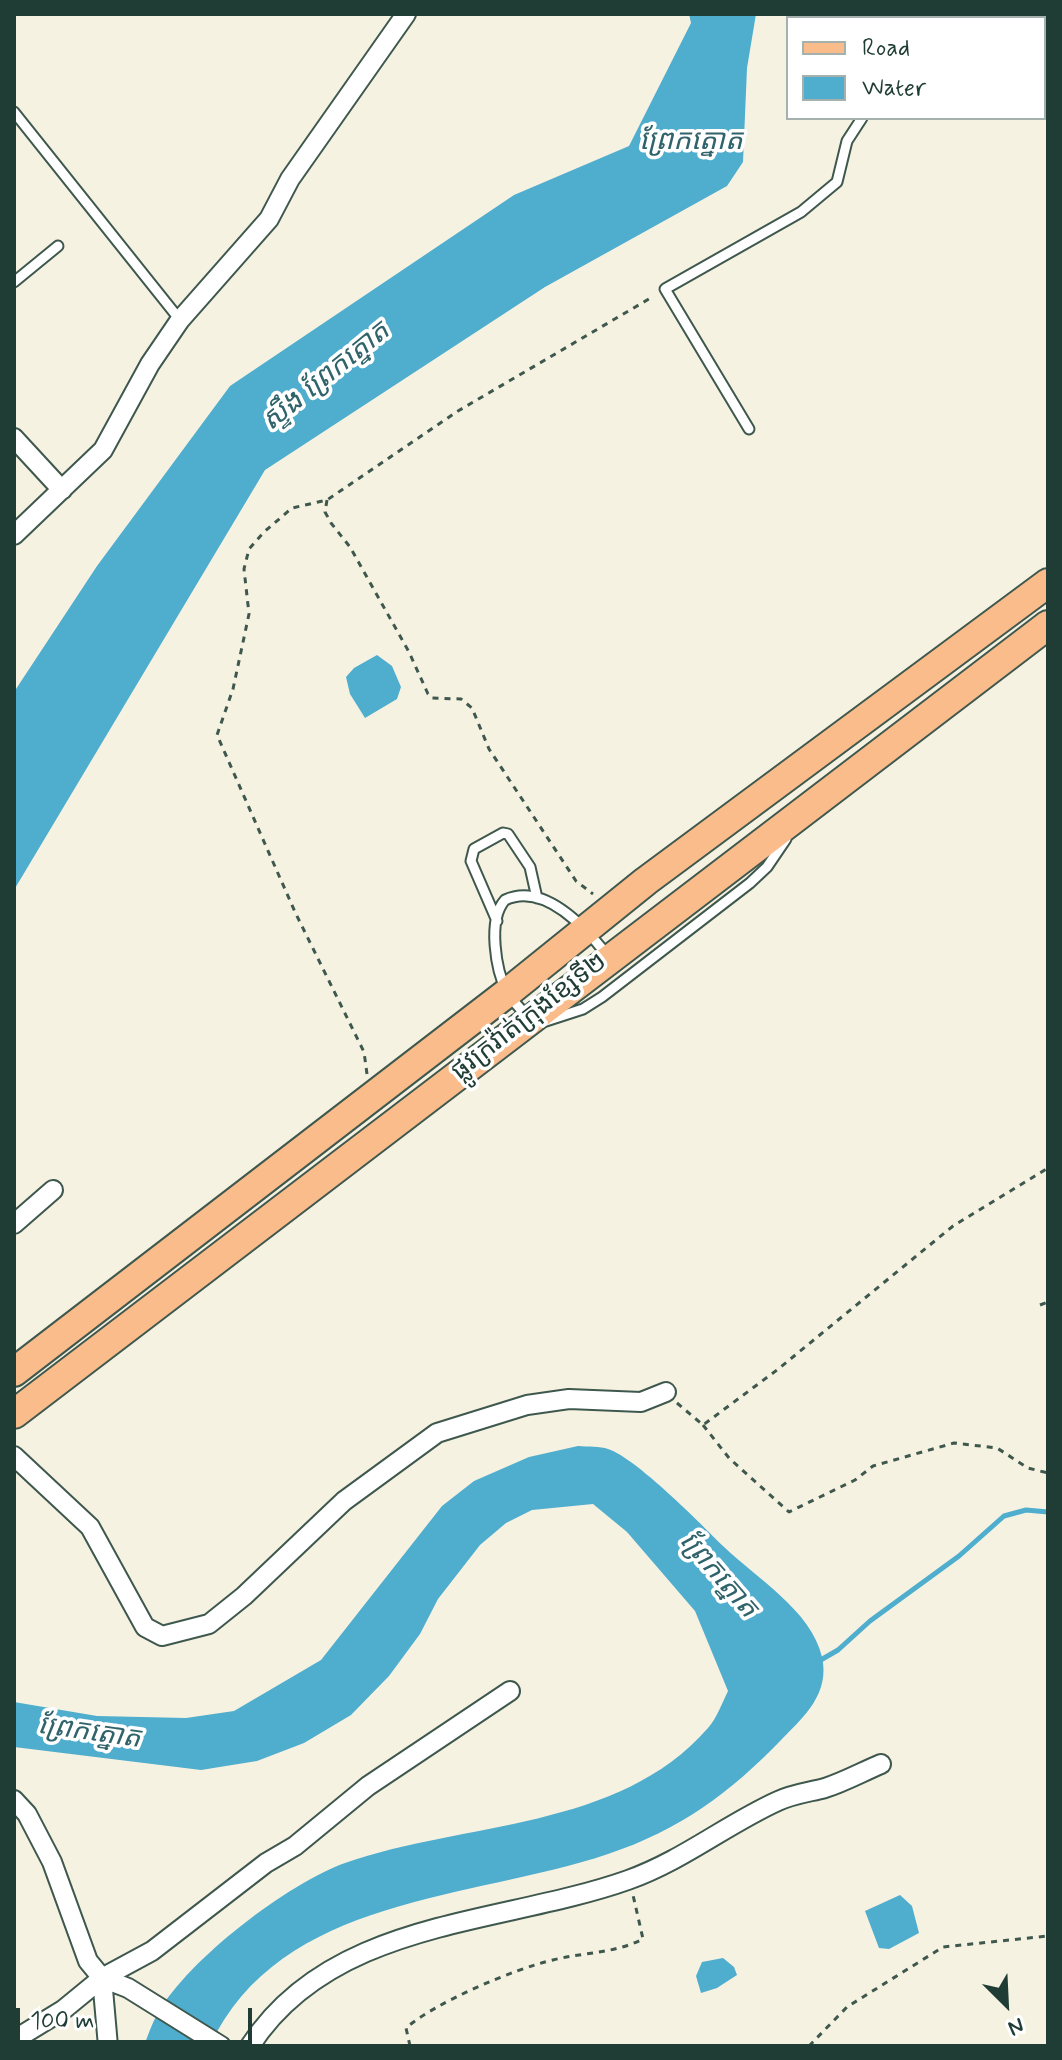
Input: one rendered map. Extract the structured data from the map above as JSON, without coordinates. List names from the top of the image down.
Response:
{
  "streets": {
    "main road": ["ផ្លូវក្រវ៉ាត់ក្រុងខ្សែទី២"]
  },
  "water": ["ព្រែកត្នោត", "ស្ទឹង ព្រែកត្នោត"],
  "legend": ["Road", "Water"],
  "scale_bar": "100 m",
  "north": "bottom right"
}
